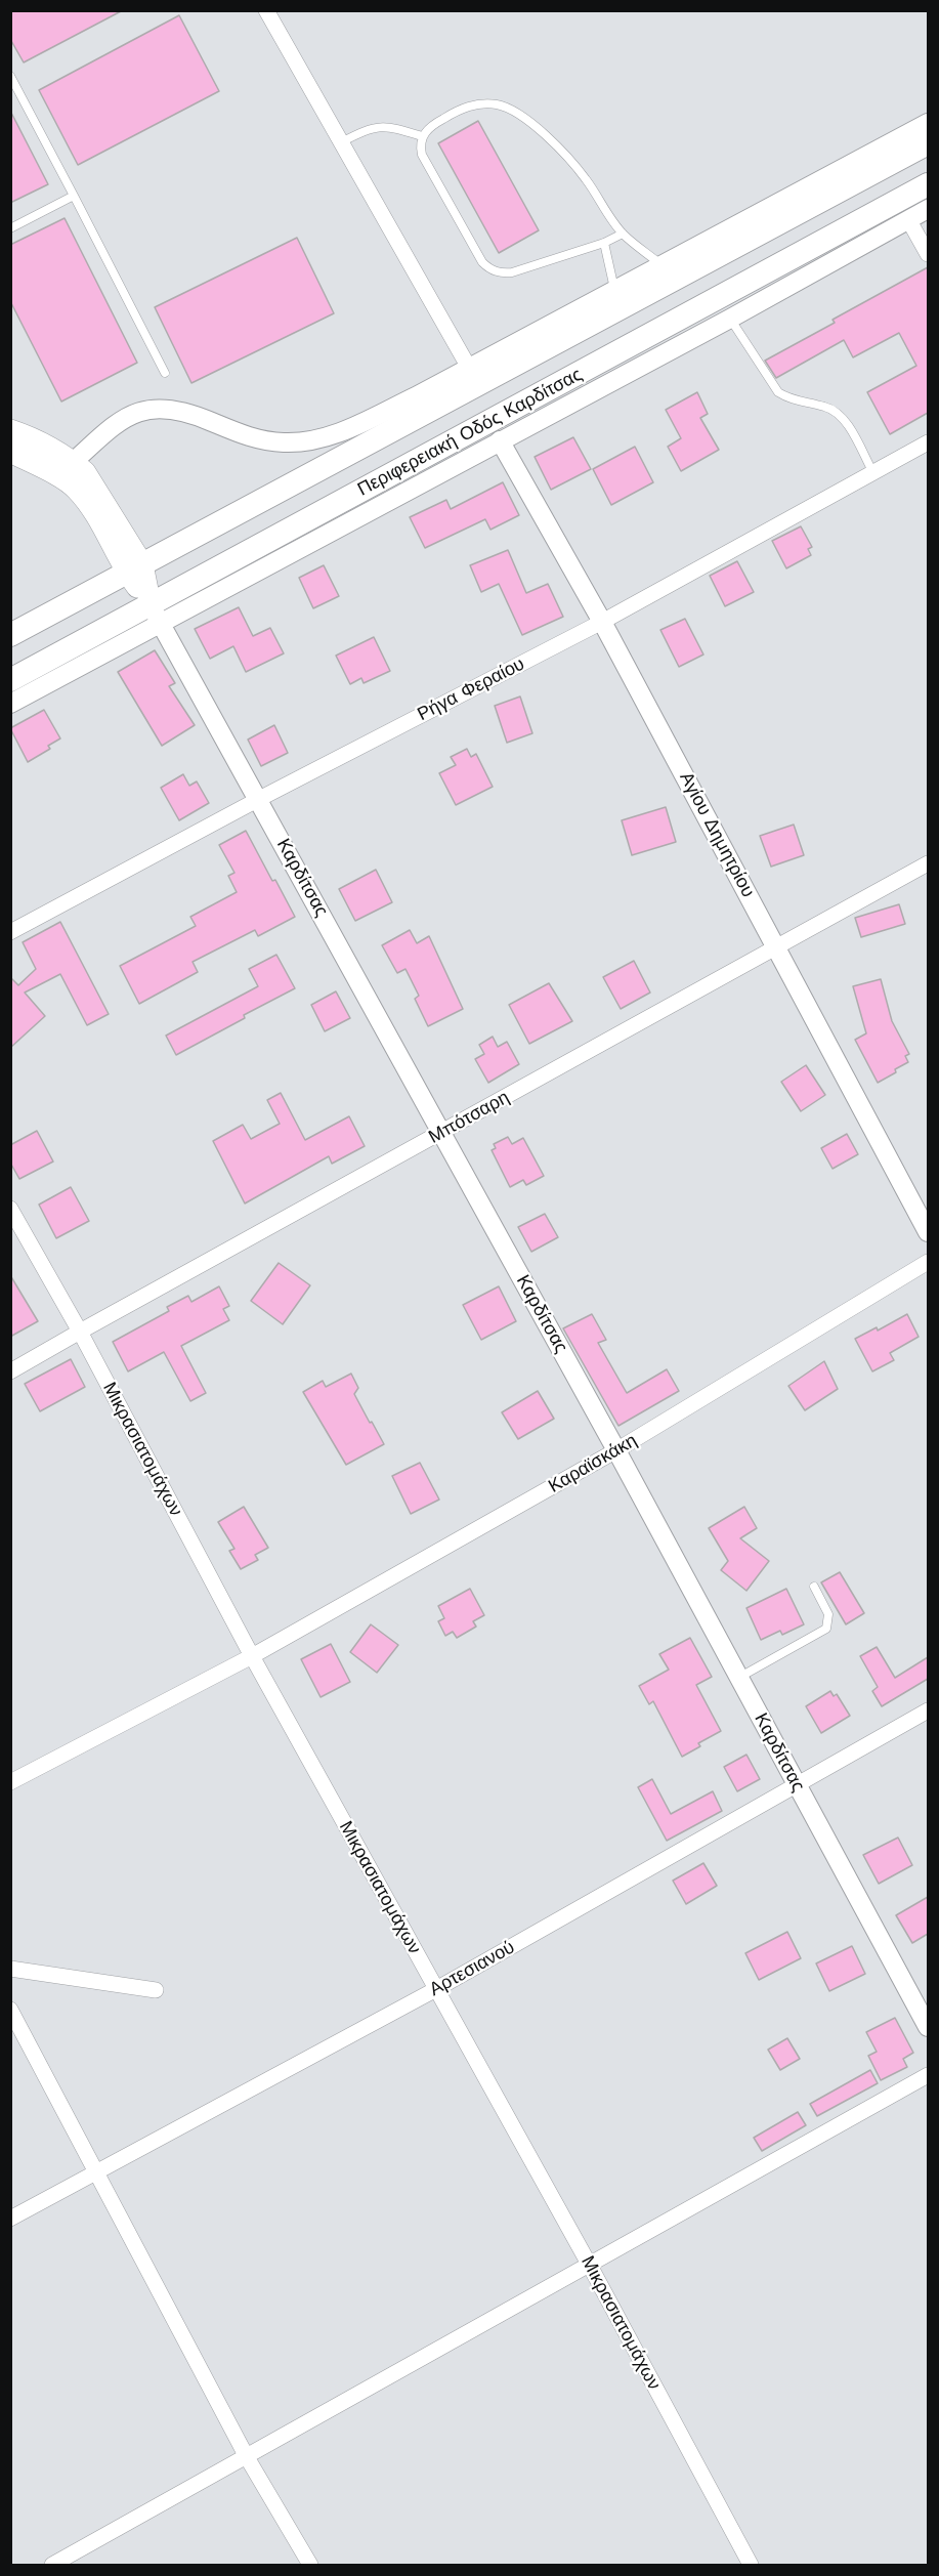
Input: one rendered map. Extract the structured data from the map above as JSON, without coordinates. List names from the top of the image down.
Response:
{
  "streets": {
    "main road": ["Περιφερειακή Οδός Καρδίτσας"],
    "street": [
      "Ρήγα Φεραίου",
      "Αγίου Δημητρίου",
      "Καρδίτσας",
      "Μπότσαρη",
      "Μικρασιατομάχων",
      "Καραϊσκάκη",
      "Αρτεσιανού"
    ]
  },
  "crossings": [
    ["Περιφερειακή Οδός Καρδίτσας", "Καρδίτσας"],
    ["Ρήγα Φεραίου", "Αγίου Δημητρίου"],
    ["Ρήγα Φεραίου", "Καρδίτσας"],
    ["Αγίου Δημητρίου", "Μπότσαρη"],
    ["Καρδίτσας", "Μπότσαρη"],
    ["Καρδίτσας", "Καραϊσκάκη"],
    ["Καρδίτσας", "Αρτεσιανού"],
    ["Μπότσαρη", "Μικρασιατομάχων"],
    ["Μικρασιατομάχων", "Καραϊσκάκη"],
    ["Μικρασιατομάχων", "Αρτεσιανού"]
  ]
}
